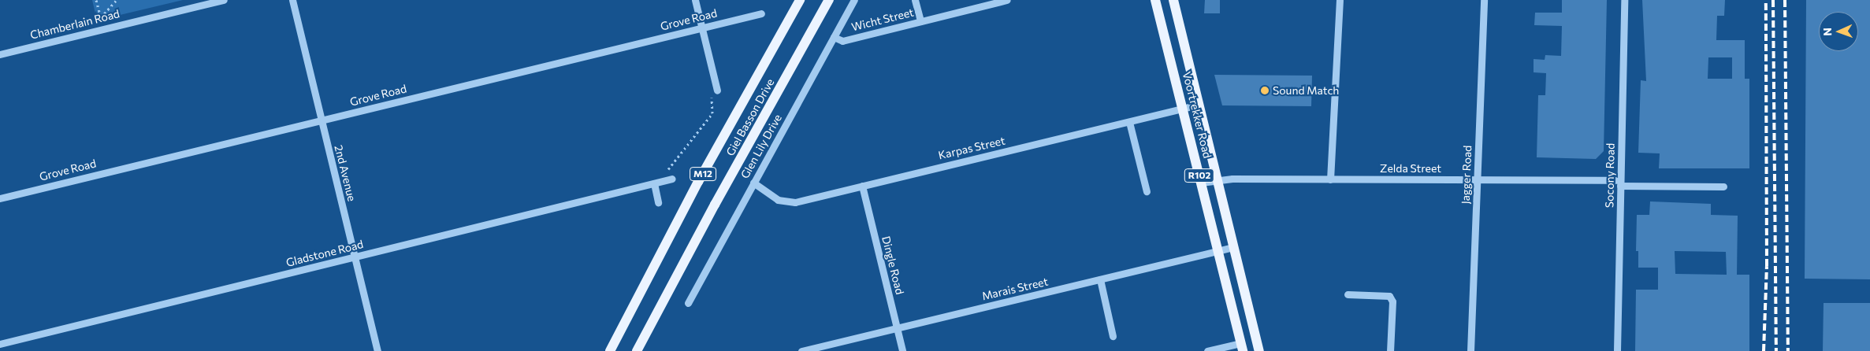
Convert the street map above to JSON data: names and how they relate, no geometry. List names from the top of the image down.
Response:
{
  "streets": {
    "main road": [
      "Voortrekker Road",
      "Giel Basson Drive",
      "M12",
      "R102"
    ],
    "street": [
      "Grove Road",
      "Wicht Street",
      "Chamberlain Road",
      "Glen Lily Drive",
      "Karpas Street",
      "Zelda Street",
      "2nd Avenue",
      "Jagger Road",
      "Socony Road",
      "Gladstone Road",
      "Dingle Road",
      "Marais Street"
    ]
  },
  "crossings": [
    ["Grove Road", "2nd Avenue"],
    ["Wicht Street", "Glen Lily Drive"],
    ["Voortrekker Road", "Karpas Street"],
    ["Voortrekker Road", "Zelda Street"],
    ["Voortrekker Road", "Marais Street"],
    ["Glen Lily Drive", "Karpas Street"],
    ["Karpas Street", "Dingle Road"],
    ["Zelda Street", "Jagger Road"],
    ["Zelda Street", "Socony Road"],
    ["2nd Avenue", "Gladstone Road"],
    ["Dingle Road", "Marais Street"]
  ],
  "places": ["Sound Match"],
  "north": "left"
}
